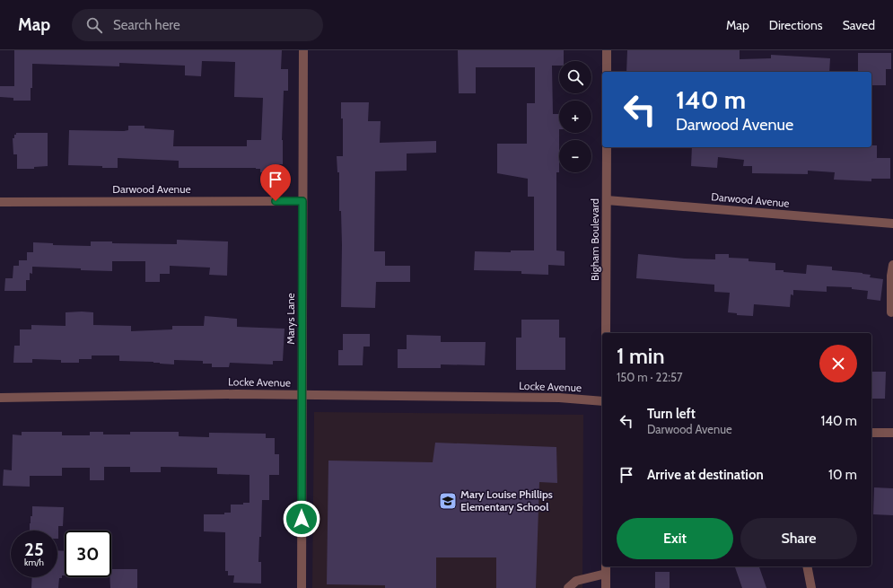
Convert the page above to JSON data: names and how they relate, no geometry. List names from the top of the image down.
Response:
{
  "streets": {
    "street": [
      "Darwood Avenue",
      "Bigham Boulevard",
      "Marys Lane",
      "Locke Avenue"
    ]
  },
  "crossings": [
    ["Darwood Avenue", "Bigham Boulevard"],
    ["Darwood Avenue", "Marys Lane"],
    ["Marys Lane", "Locke Avenue"]
  ],
  "places": {
    "school or university": ["Mary Louise Phillips Elementary School"]
  },
  "page": {
    "header": "Map",
    "search": "Search here",
    "nav": ["Map", "Directions", "Saved"],
    "map_buttons": ["+", "−"],
    "turn": ["140 m", "Darwood Avenue"],
    "heading": ["1 min", "150 m · 22:57"],
    "list": [
      {
        "name": "Turn left",
        "note": "Darwood Avenue",
        "value": "140 m"
      },
      {
        "name": "Arrive at destination",
        "value": "10 m"
      }
    ],
    "buttons": ["Exit", "Share"],
    "speed": "25 km/h",
    "limit": "30"
  }
}
